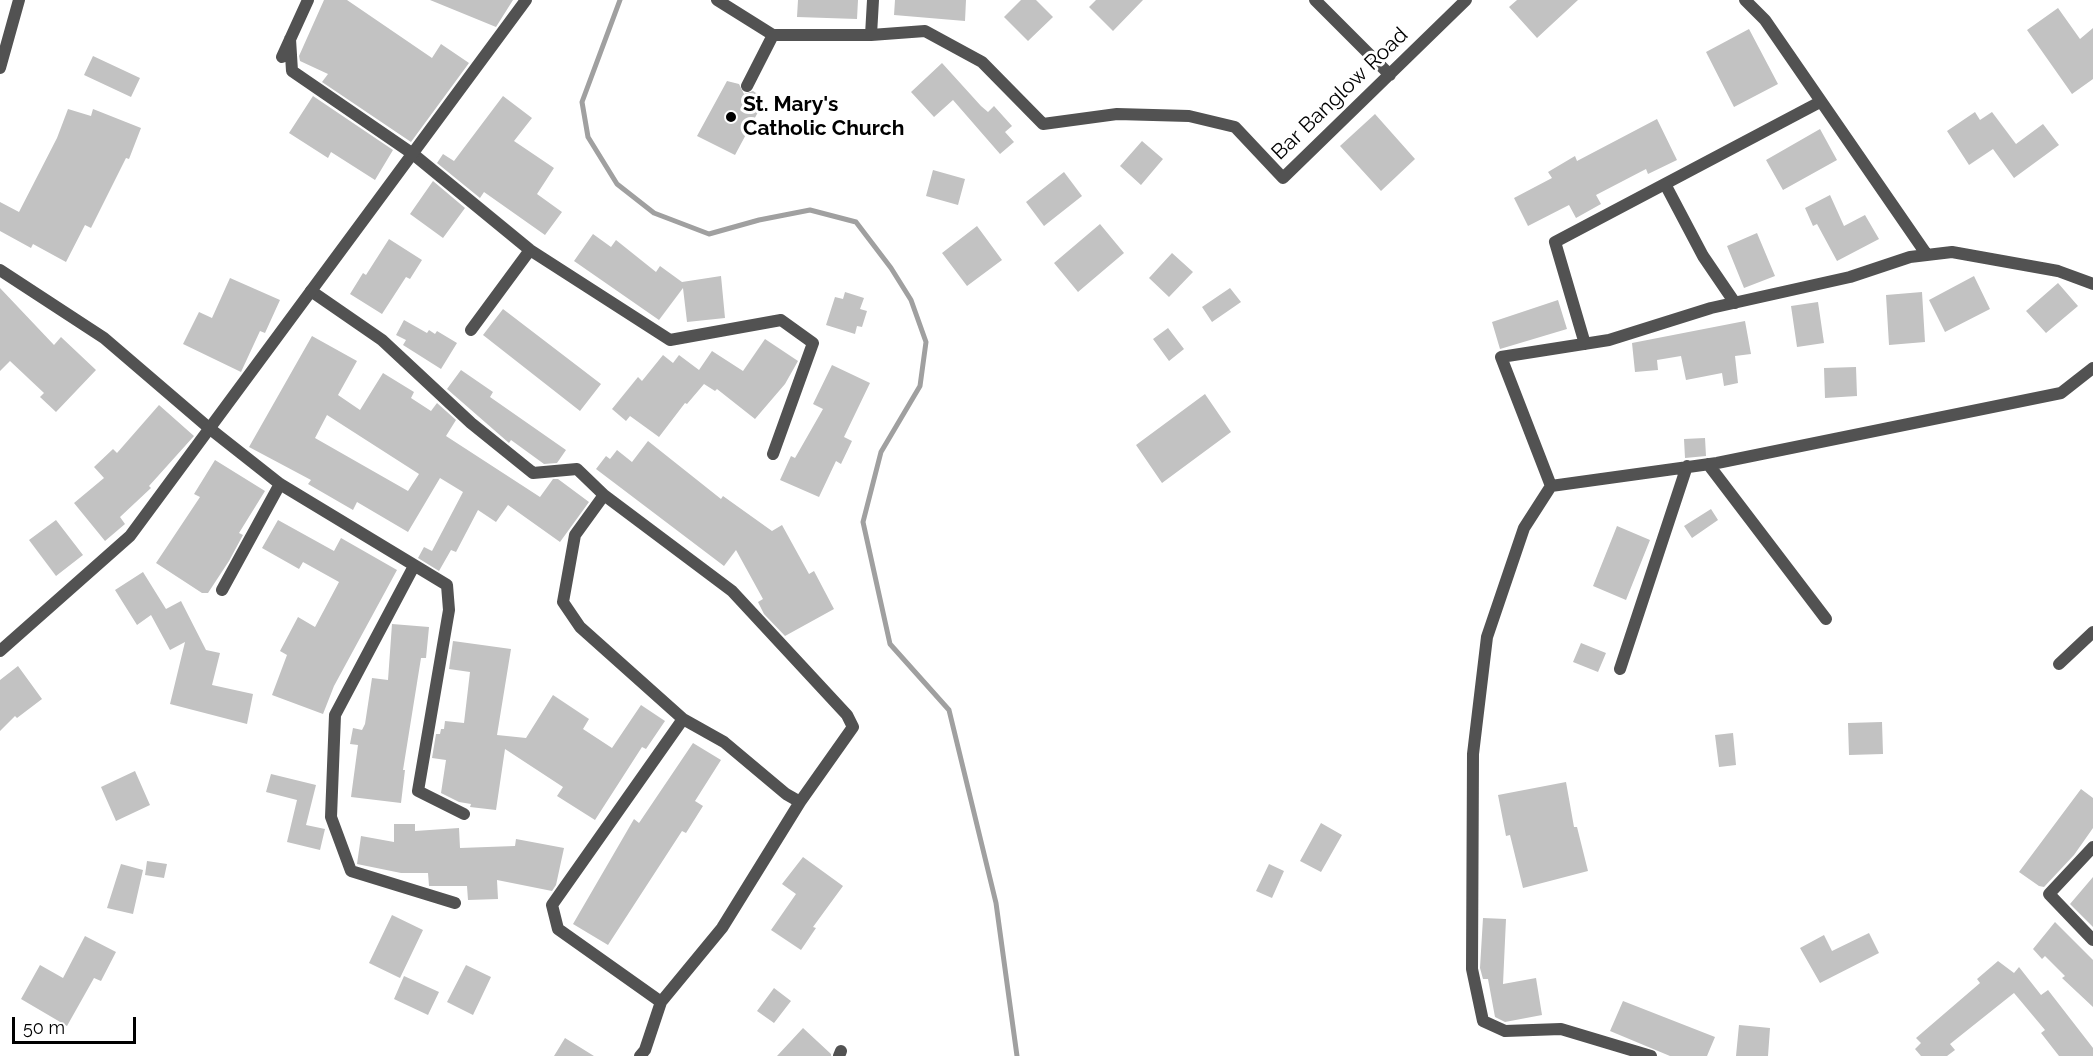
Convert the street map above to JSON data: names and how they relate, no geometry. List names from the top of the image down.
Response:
{
  "streets": {
    "street": ["Bar Banglow Road"]
  },
  "places": ["St. Mary's Catholic Church"],
  "scale_bar": "50 m"
}
